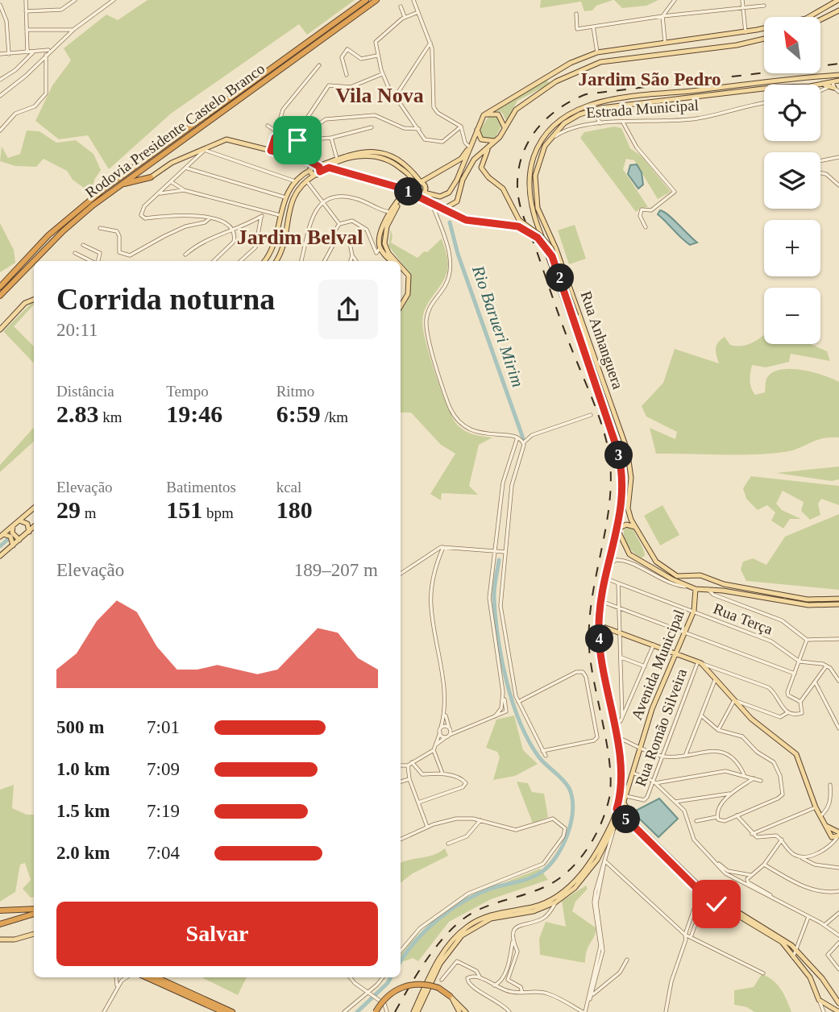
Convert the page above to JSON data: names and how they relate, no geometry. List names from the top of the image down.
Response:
{
  "streets": {
    "highway": ["Rodovia Presidente Castelo Branco"],
    "main road": ["Estrada Municipal", "Rua Anhanguera", "Avenida Municipal"],
    "street": ["Rua Terça", "Rua Romão Silveira"]
  },
  "crossings": [
    ["Estrada Municipal", "Rua Anhanguera"],
    ["Estrada Municipal", "Rua Terça"],
    ["Rua Anhanguera", "Avenida Municipal"],
    ["Rua Terça", "Avenida Municipal"],
    ["Avenida Municipal", "Rua Romão Silveira"]
  ],
  "districts": ["Jardim São Pedro", "Vila Nova", "Jardim Belval"],
  "water": ["Rio Barueri Mirim"],
  "north": "top left",
  "page": {
    "map_buttons": ["+", "−"],
    "pins": [
      "1",
      "2",
      "3",
      "4",
      "5"
    ],
    "heading": ["Corrida noturna", "20:11"],
    "stats": [
      ["Distância", "2.83 km"],
      ["Tempo", "19:46"],
      ["Ritmo", "6:59 /km"],
      ["Elevação", "29 m"],
      ["Batimentos", "151 bpm"],
      ["kcal", "180"]
    ],
    "chart": ["Elevação", "189–207 m"],
    "list": [
      {
        "name": "500 m",
        "note": "7:01"
      },
      {
        "name": "1.0 km",
        "note": "7:09"
      },
      {
        "name": "1.5 km",
        "note": "7:19"
      },
      {
        "name": "2.0 km",
        "note": "7:04"
      }
    ],
    "buttons": "Salvar"
  }
}
